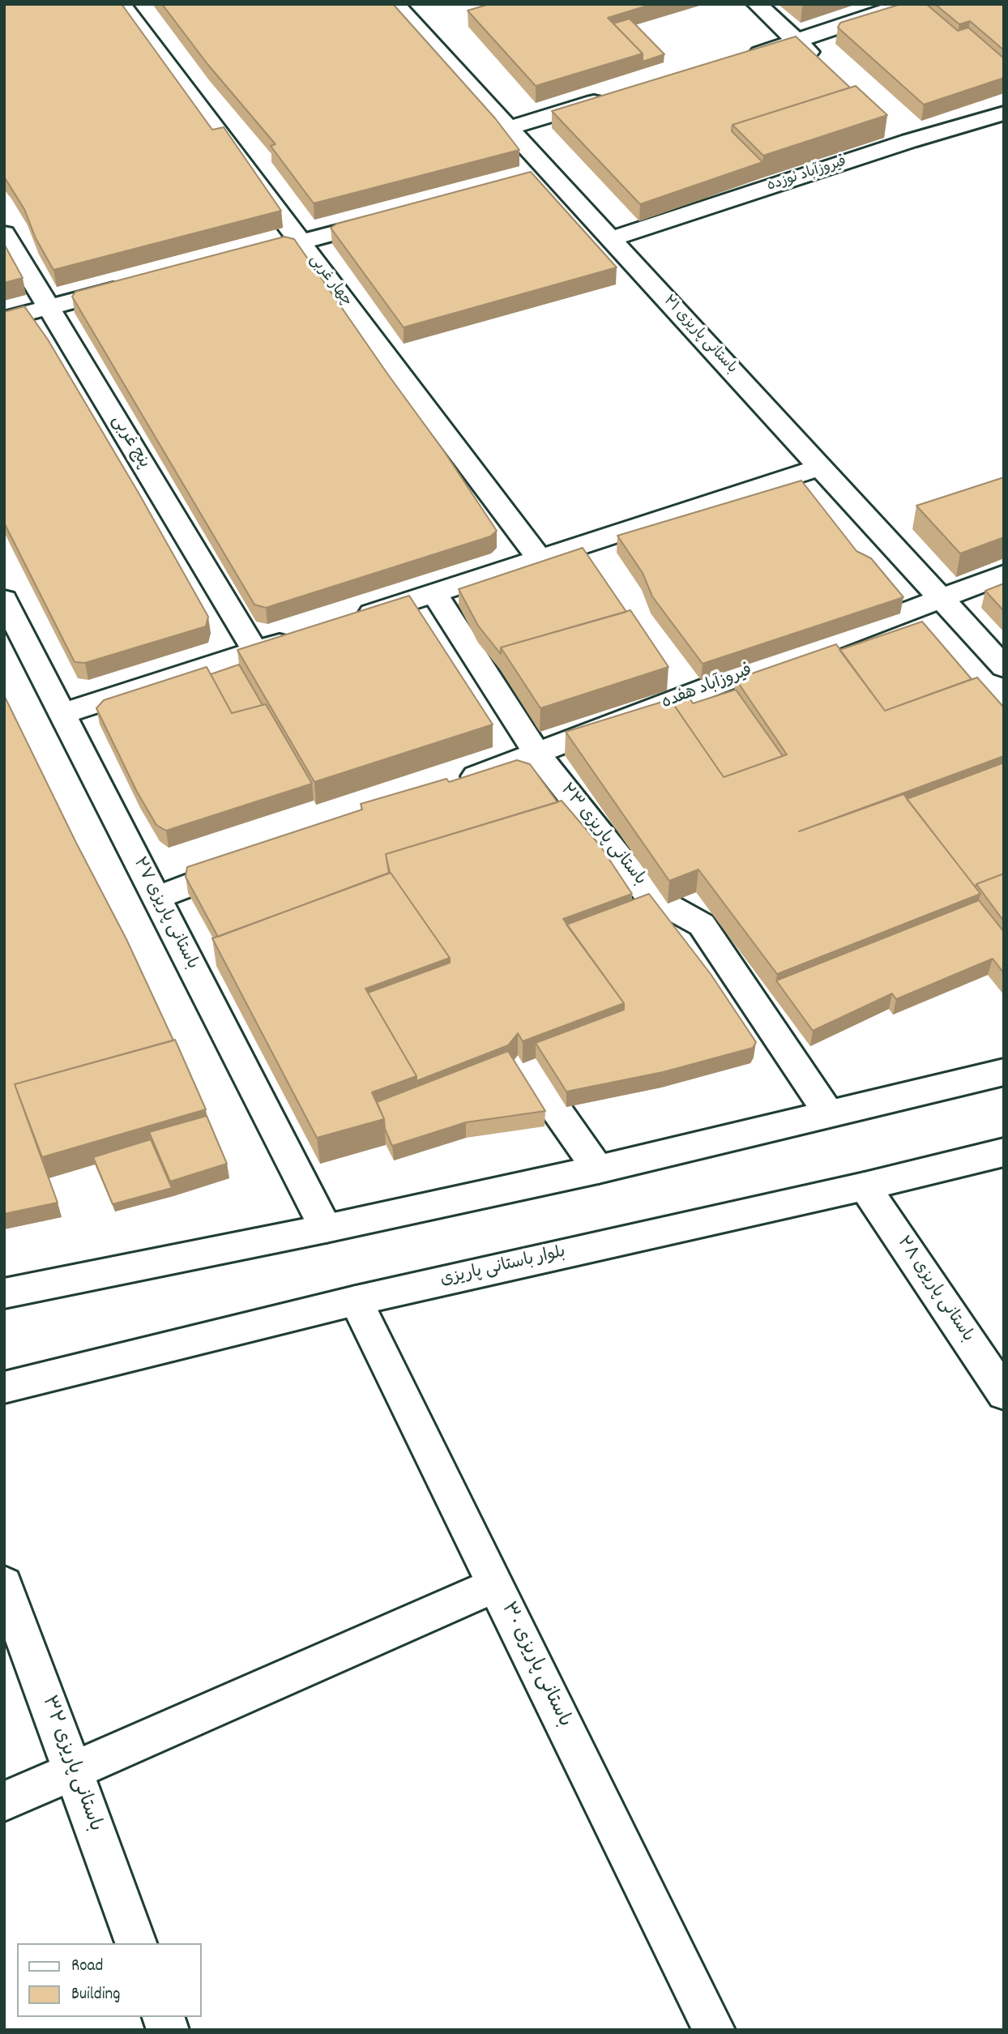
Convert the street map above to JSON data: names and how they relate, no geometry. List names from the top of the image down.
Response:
{
  "streets": {
    "street": [
      "فیروزآباد نوزده",
      "چهار غربی",
      "باستانی پاریزی ۲۱",
      "پنج غربی",
      "فیروزآباد هفده",
      "باستانی پاریزی ۲۳",
      "باستانی پاریزی ۲۷",
      "بلوار باستانی پاریزی",
      "باستانی پاریزی ۲۸",
      "باستانی پاریزی ۳۰",
      "باستانی پاریزی ۳۲"
    ]
  },
  "crossings": [
    ["فیروزآباد نوزده", "باستانی پاریزی ۲۱"],
    ["باستانی پاریزی ۲۱", "فیروزآباد هفده"],
    ["فیروزآباد هفده", "باستانی پاریزی ۲۳"],
    ["بلوار باستانی پاریزی", "باستانی پاریزی ۲۸"],
    ["بلوار باستانی پاریزی", "باستانی پاریزی ۳۰"]
  ],
  "legend": ["Road", "Building"]
}
